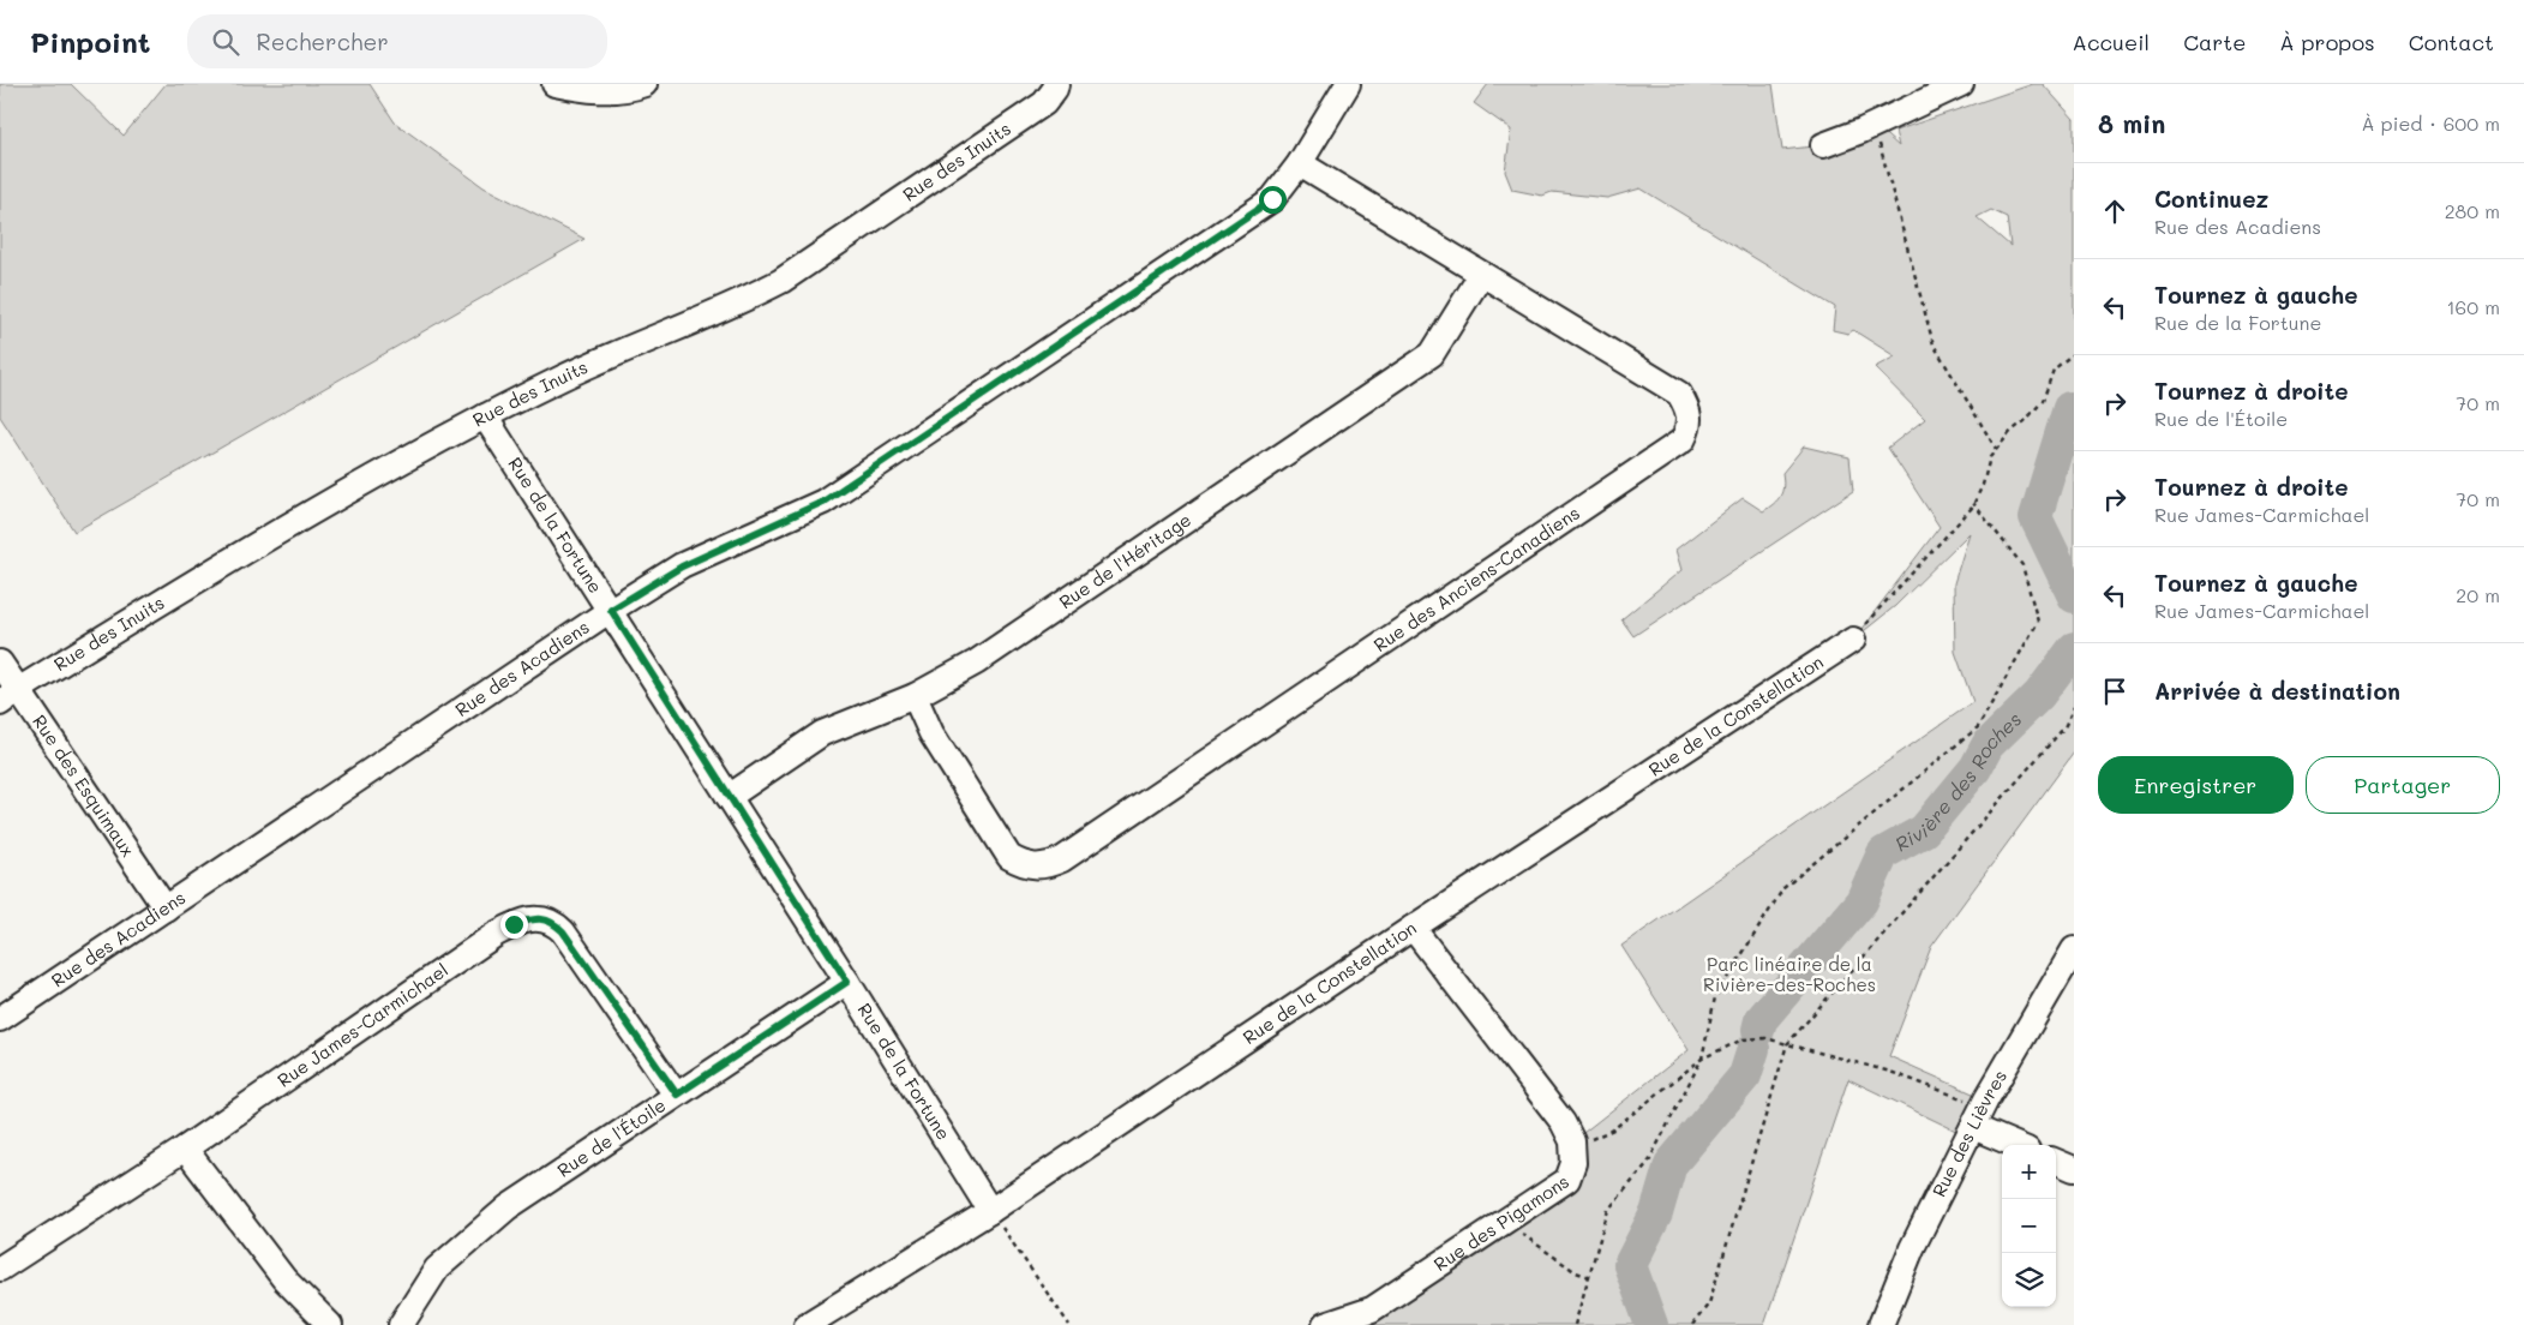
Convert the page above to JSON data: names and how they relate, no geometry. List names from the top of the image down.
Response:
{
  "streets": {
    "street": [
      "Rue des Inuits",
      "Rue de la Fortune",
      "Rue de l'Héritage",
      "Rue des Anciens-Canadiens",
      "Rue des Acadiens",
      "Rue de la Constellation",
      "Rue des Esquimaux",
      "Rue James-Carmichael",
      "Rue des Lièvres",
      "Rue de l'Étoile",
      "Rue des Pigamons"
    ]
  },
  "crossings": [
    ["Rue des Inuits", "Rue de la Fortune"],
    ["Rue des Inuits", "Rue des Esquimaux"],
    ["Rue de la Fortune", "Rue de l'Héritage"],
    ["Rue de la Fortune", "Rue des Acadiens"],
    ["Rue de la Fortune", "Rue de la Constellation"],
    ["Rue de la Fortune", "Rue de l'Étoile"],
    ["Rue de l'Héritage", "Rue des Anciens-Canadiens"],
    ["Rue des Anciens-Canadiens", "Rue des Acadiens"],
    ["Rue des Acadiens", "Rue des Esquimaux"],
    ["Rue de la Constellation", "Rue des Pigamons"],
    ["Rue James-Carmichael", "Rue de l'Étoile"]
  ],
  "water": ["Rivière des Roches"],
  "parks": ["Parc linéaire de la Rivière-des-Roches"],
  "page": {
    "header": "Pinpoint",
    "search": "Rechercher",
    "nav": [
      "Accueil",
      "Carte",
      "À propos",
      "Contact"
    ],
    "heading": ["8 min", "À pied · 600 m"],
    "list": [
      ["Continuez", "Rue des Acadiens", "280 m"],
      ["Tournez à gauche", "Rue de la Fortune", "160 m"],
      ["Tournez à droite", "Rue de l'Étoile", "70 m"],
      ["Tournez à droite", "Rue James-Carmichael", "70 m"],
      ["Tournez à gauche", "Rue James-Carmichael", "20 m"],
      "Arrivée à destination"
    ],
    "buttons": ["Enregistrer", "Partager"],
    "map_buttons": ["+", "−"]
  }
}
